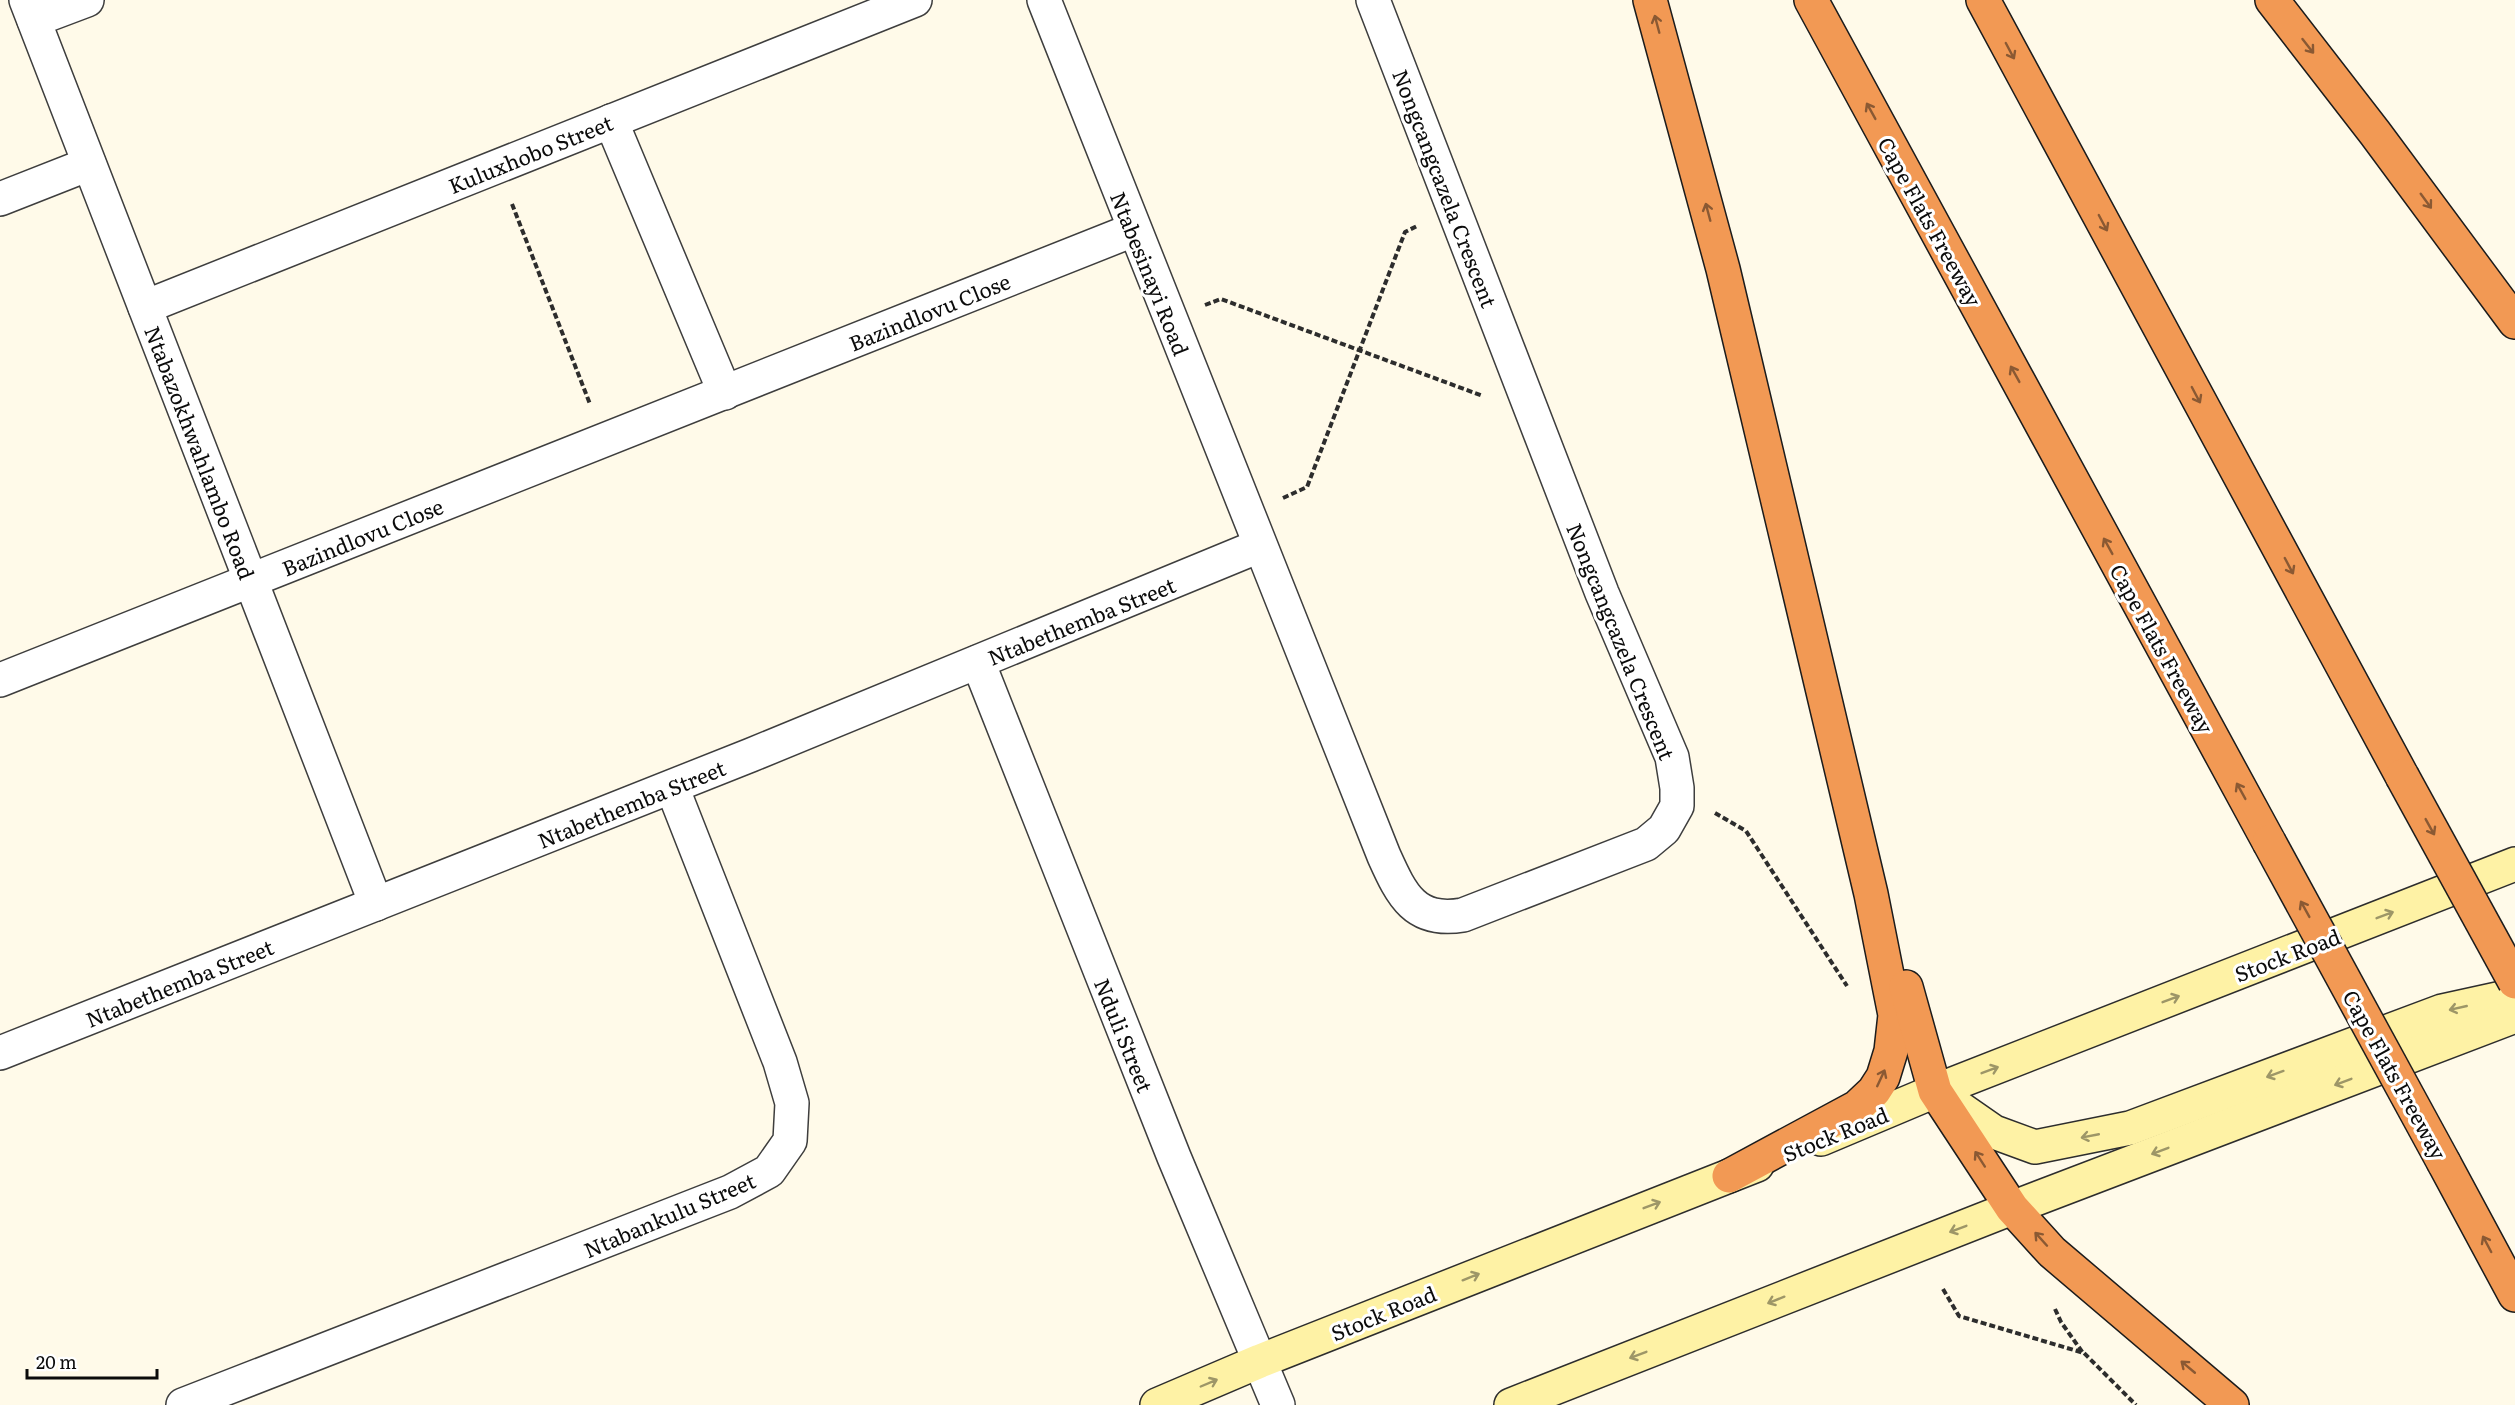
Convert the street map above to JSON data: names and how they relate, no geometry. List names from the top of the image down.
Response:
{
  "streets": {
    "highway": ["Cape Flats Freeway"],
    "main road": ["Stock Road"],
    "street": [
      "Kuluxhobo Street",
      "Nongcangcazela Crescent",
      "Ntabesinayi Road",
      "Bazindlovu Close",
      "Ntabazokhwahlambo Road",
      "Ntabethemba Street",
      "Nduli Street",
      "Ntabankulu Street"
    ]
  },
  "crossings": [
    ["Kuluxhobo Street", "Ntabazokhwahlambo Road"],
    ["Ntabesinayi Road", "Bazindlovu Close"],
    ["Ntabesinayi Road", "Ntabethemba Street"],
    ["Bazindlovu Close", "Ntabazokhwahlambo Road"],
    ["Ntabazokhwahlambo Road", "Ntabethemba Street"],
    ["Ntabethemba Street", "Nduli Street"],
    ["Ntabethemba Street", "Ntabankulu Street"],
    ["Stock Road", "Nduli Street"]
  ],
  "scale_bar": "20 m"
}
